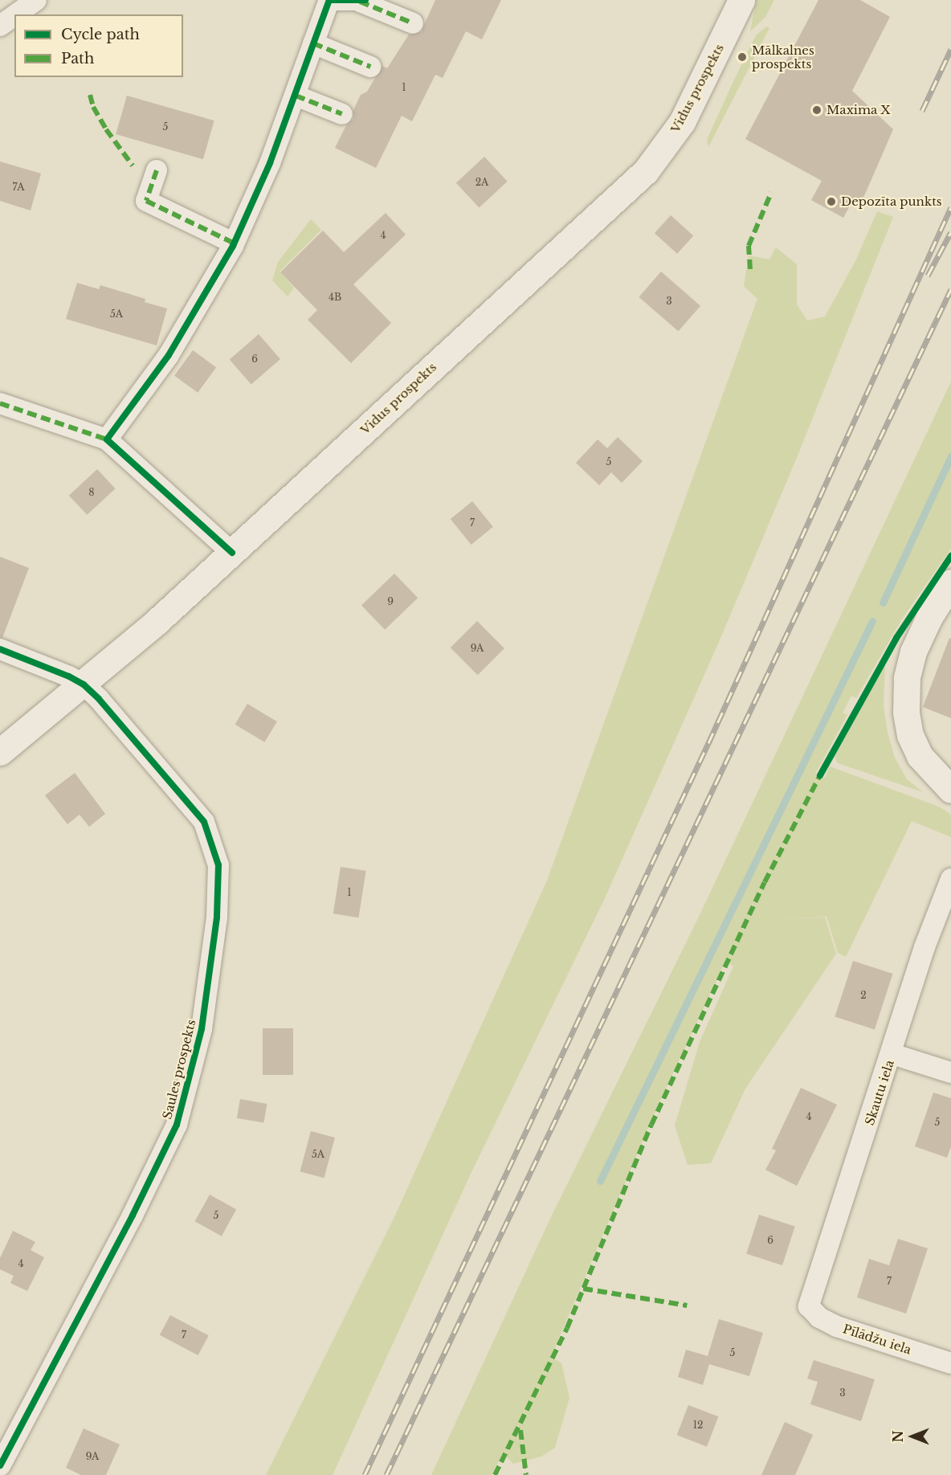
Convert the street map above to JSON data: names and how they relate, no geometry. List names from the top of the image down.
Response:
{
  "streets": {
    "main road": ["Vidus prospekts"],
    "street": ["Saules prospekts", "Skautu iela", "Pīlādžu iela"]
  },
  "crossings": [
    ["Vidus prospekts", "Saules prospekts"],
    ["Skautu iela", "Pīlādžu iela"]
  ],
  "places": ["Mālkalnes prospekts", "Maxima X", "Depozīta punkts"],
  "house_numbers": [
    "1",
    "5",
    "2A",
    "7A",
    "4",
    "4B",
    "3",
    "5A",
    "6",
    "5",
    "8",
    "7",
    "9",
    "9A",
    "1",
    "2",
    "4",
    "5",
    "5A",
    "5",
    "6",
    "4",
    "7",
    "7",
    "5",
    "3",
    "12",
    "9A"
  ],
  "legend": ["Cycle path", "Path"],
  "north": "left"
}
